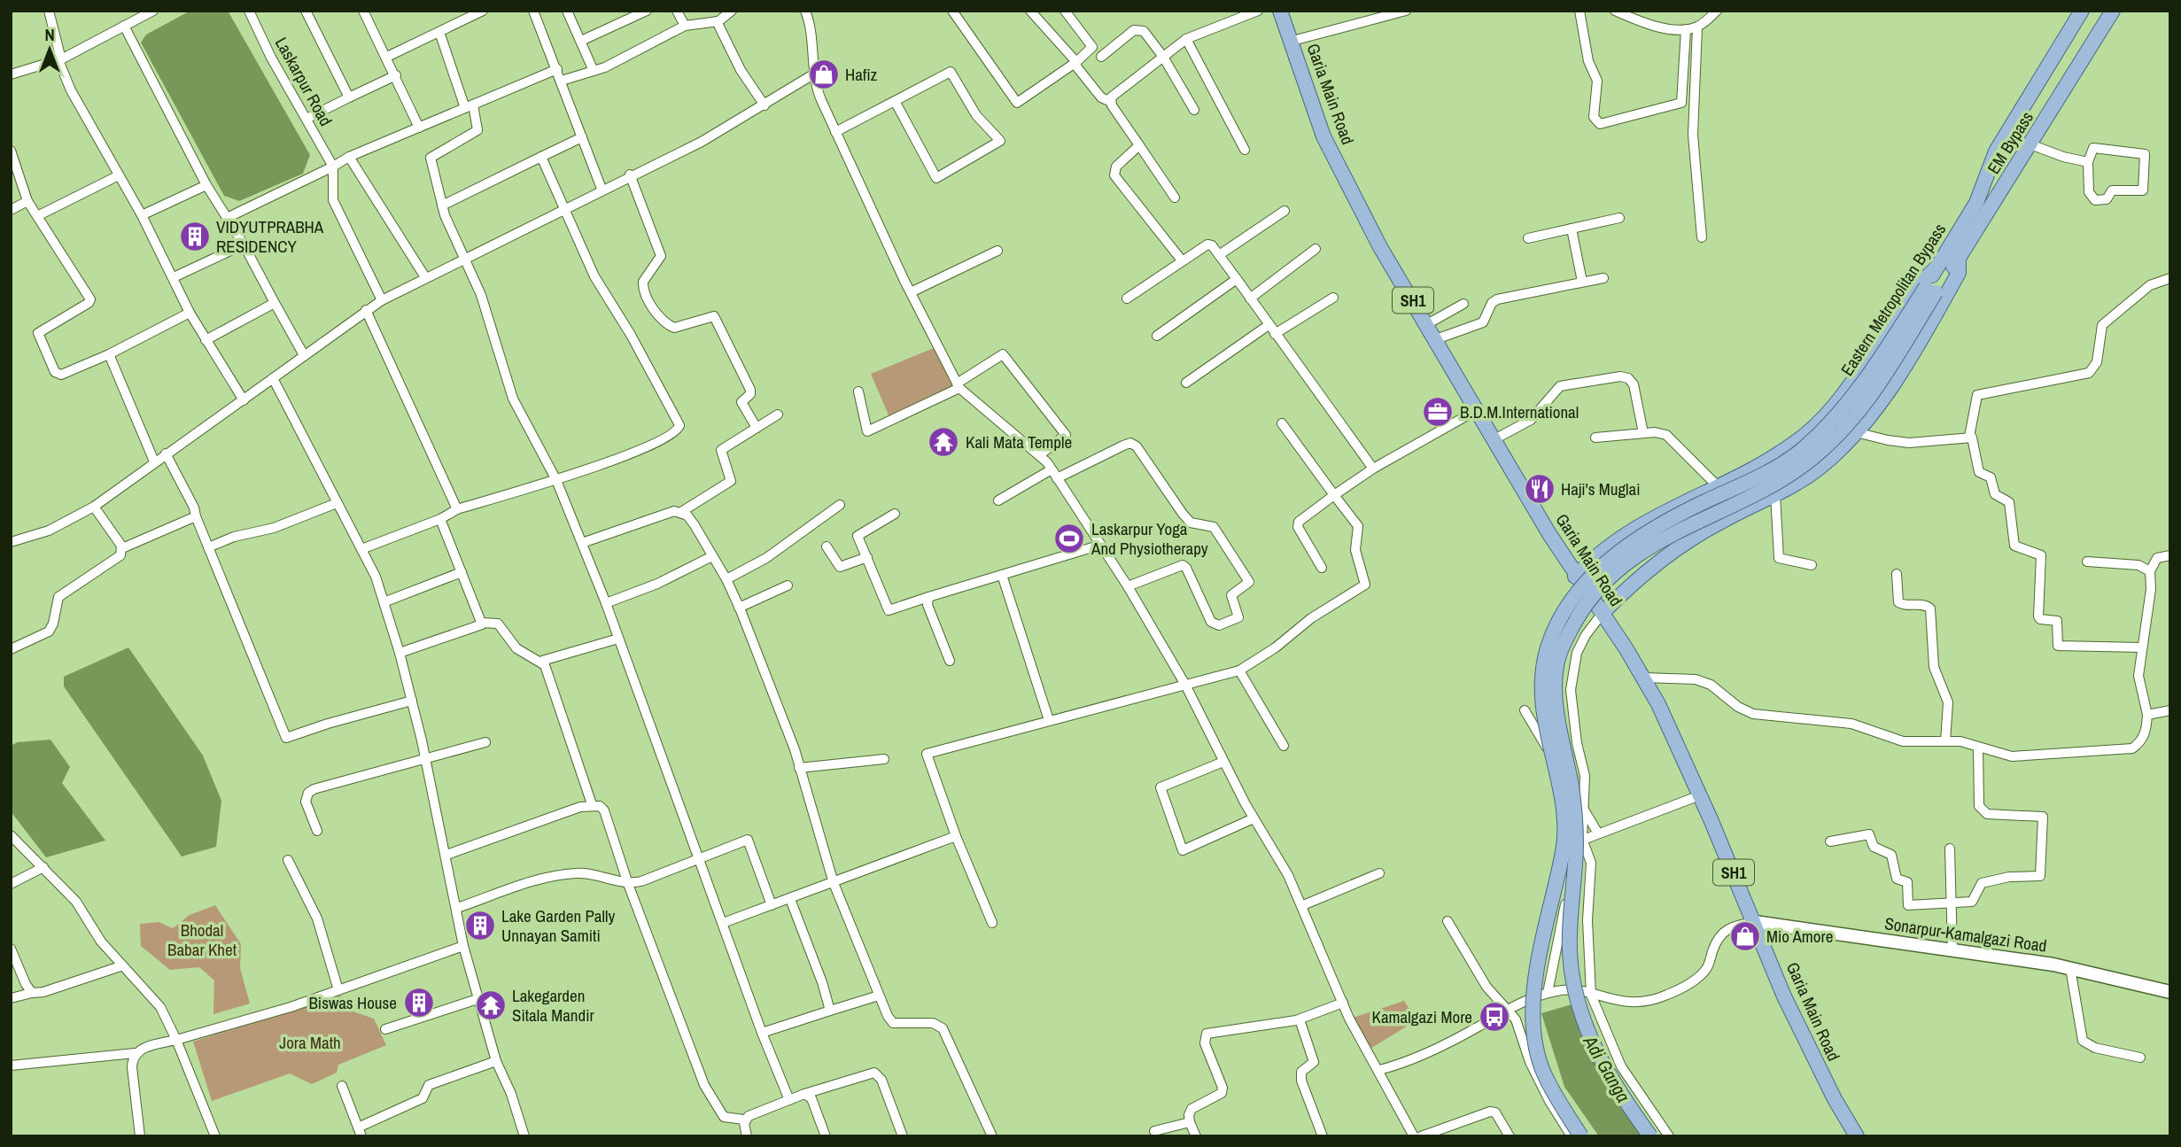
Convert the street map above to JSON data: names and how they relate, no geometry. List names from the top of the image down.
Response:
{
  "streets": {
    "main road": [
      "Garia Main Road",
      "EM Bypass",
      "Eastern Metropolitan Bypass",
      "SH1",
      "Sonarpur-Kamalgazi Road"
    ],
    "street": ["Laskarpur Road"]
  },
  "crossings": [
    ["Garia Main Road", "Sonarpur-Kamalgazi Road"],
    ["EM Bypass", "Eastern Metropolitan Bypass"]
  ],
  "water": ["Adi Ganga"],
  "parks": ["Bhodal Babar Khet", "Jora Math"],
  "places": {
    "shop": ["Hafiz", "Mio Amore"],
    "building": ["VIDYUTPRABHA RESIDENCY", "Lake Garden Pally Unnayan Samiti", "Biswas House"],
    "office": ["B.D.M.International"],
    "temple": ["Kali Mata Temple", "Lakegarden Sitala Mandir"],
    "restaurant": ["Haji's Muglai"],
    "sports": ["Laskarpur Yoga And Physiotherapy"],
    "bus stop": ["Kamalgazi More"]
  },
  "north": "top"
}
